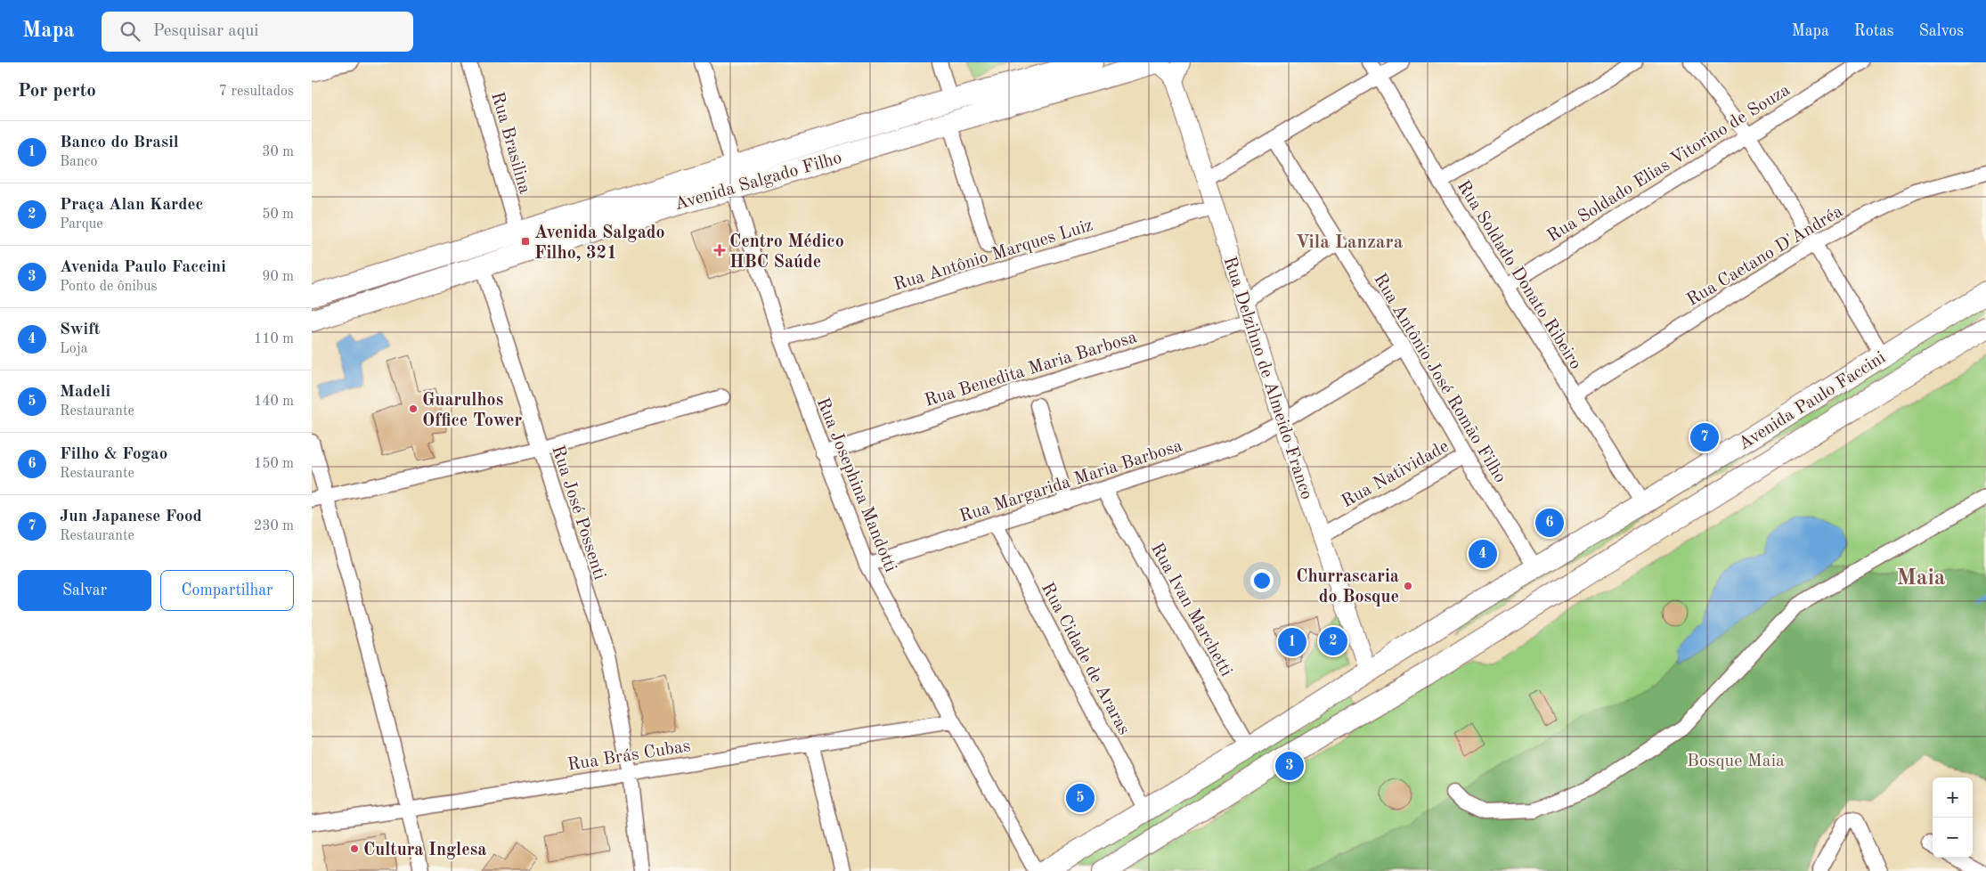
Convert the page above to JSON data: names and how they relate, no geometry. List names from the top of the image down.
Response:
{
  "streets": {
    "main road": ["Avenida Salgado Filho", "Avenida Paulo Faccini"],
    "street": [
      "Rua Brasilina",
      "Rua Soldado Elias Vitorino de Souza",
      "Rua Antônio Marques Luiz",
      "Rua Caetano D'Andréa",
      "Rua Soldado Donato Ribeiro",
      "Rua Benedita Maria Barbosa",
      "Rua Delzihno de Almeido Franco",
      "Rua Antônio José Romão Filho",
      "Rua Natividade",
      "Rua Margarida Maria Barbosa",
      "Rua Josephina Mandotti",
      "Rua José Possenti",
      "Rua Ivan Marchetti",
      "Rua Cidade de Araras",
      "Rua Brás Cubas"
    ]
  },
  "crossings": [
    ["Rua Brasilina", "Avenida Salgado Filho"],
    ["Rua Soldado Elias Vitorino de Souza", "Rua Soldado Donato Ribeiro"],
    ["Avenida Salgado Filho", "Rua Delzihno de Almeido Franco"],
    ["Avenida Salgado Filho", "Rua Josephina Mandotti"],
    ["Avenida Salgado Filho", "Rua José Possenti"],
    ["Rua Antônio Marques Luiz", "Rua Delzihno de Almeido Franco"],
    ["Rua Antônio Marques Luiz", "Rua Josephina Mandotti"],
    ["Rua Caetano D'Andréa", "Rua Soldado Donato Ribeiro"],
    ["Rua Soldado Donato Ribeiro", "Avenida Paulo Faccini"],
    ["Rua Benedita Maria Barbosa", "Rua Delzihno de Almeido Franco"],
    ["Rua Benedita Maria Barbosa", "Rua Josephina Mandotti"],
    ["Rua Delzihno de Almeido Franco", "Avenida Paulo Faccini"],
    ["Rua Delzihno de Almeido Franco", "Rua Natividade"],
    ["Rua Delzihno de Almeido Franco", "Rua Margarida Maria Barbosa"],
    ["Rua Antônio José Romão Filho", "Avenida Paulo Faccini"],
    ["Rua Antônio José Romão Filho", "Rua Natividade"],
    ["Rua Antônio José Romão Filho", "Rua Margarida Maria Barbosa"],
    ["Avenida Paulo Faccini", "Rua Ivan Marchetti"],
    ["Avenida Paulo Faccini", "Rua Cidade de Araras"],
    ["Rua Margarida Maria Barbosa", "Rua Josephina Mandotti"],
    ["Rua Margarida Maria Barbosa", "Rua Ivan Marchetti"],
    ["Rua Margarida Maria Barbosa", "Rua Cidade de Araras"],
    ["Rua Josephina Mandotti", "Rua Brás Cubas"],
    ["Rua José Possenti", "Rua Brás Cubas"]
  ],
  "districts": ["Vila Lanzara", "Maia"],
  "parks": ["Bosque Maia"],
  "places": {
    "transit": ["Avenida Salgado Filho, 321"],
    "health": ["Centro Médico HBC Saúde"],
    "other": ["Guarulhos Office Tower", "Churrascaria do Bosque", "Cultura Inglesa"]
  },
  "page": {
    "header": "Mapa",
    "search": "Pesquisar aqui",
    "nav": ["Mapa", "Rotas", "Salvos"],
    "heading": ["Por perto", "7 resultados"],
    "list": [
      {
        "mark": "1",
        "name": "Banco do Brasil",
        "note": "Banco",
        "value": "30 m"
      },
      {
        "mark": "2",
        "name": "Praça Alan Kardec",
        "note": "Parque",
        "value": "50 m"
      },
      {
        "mark": "3",
        "name": "Avenida Paulo Faccini",
        "note": "Ponto de ônibus",
        "value": "90 m"
      },
      {
        "mark": "4",
        "name": "Swift",
        "note": "Loja",
        "value": "110 m"
      },
      {
        "mark": "5",
        "name": "Madeli",
        "note": "Restaurante",
        "value": "140 m"
      },
      {
        "mark": "6",
        "name": "Filho & Fogao",
        "note": "Restaurante",
        "value": "150 m"
      },
      {
        "mark": "7",
        "name": "Jun Japanese Food",
        "note": "Restaurante",
        "value": "230 m"
      }
    ],
    "pins": [
      "7",
      "6",
      "4",
      "2",
      "1",
      "3",
      "5"
    ],
    "buttons": ["Salvar", "Compartilhar"],
    "map_buttons": ["+", "−"]
  }
}
